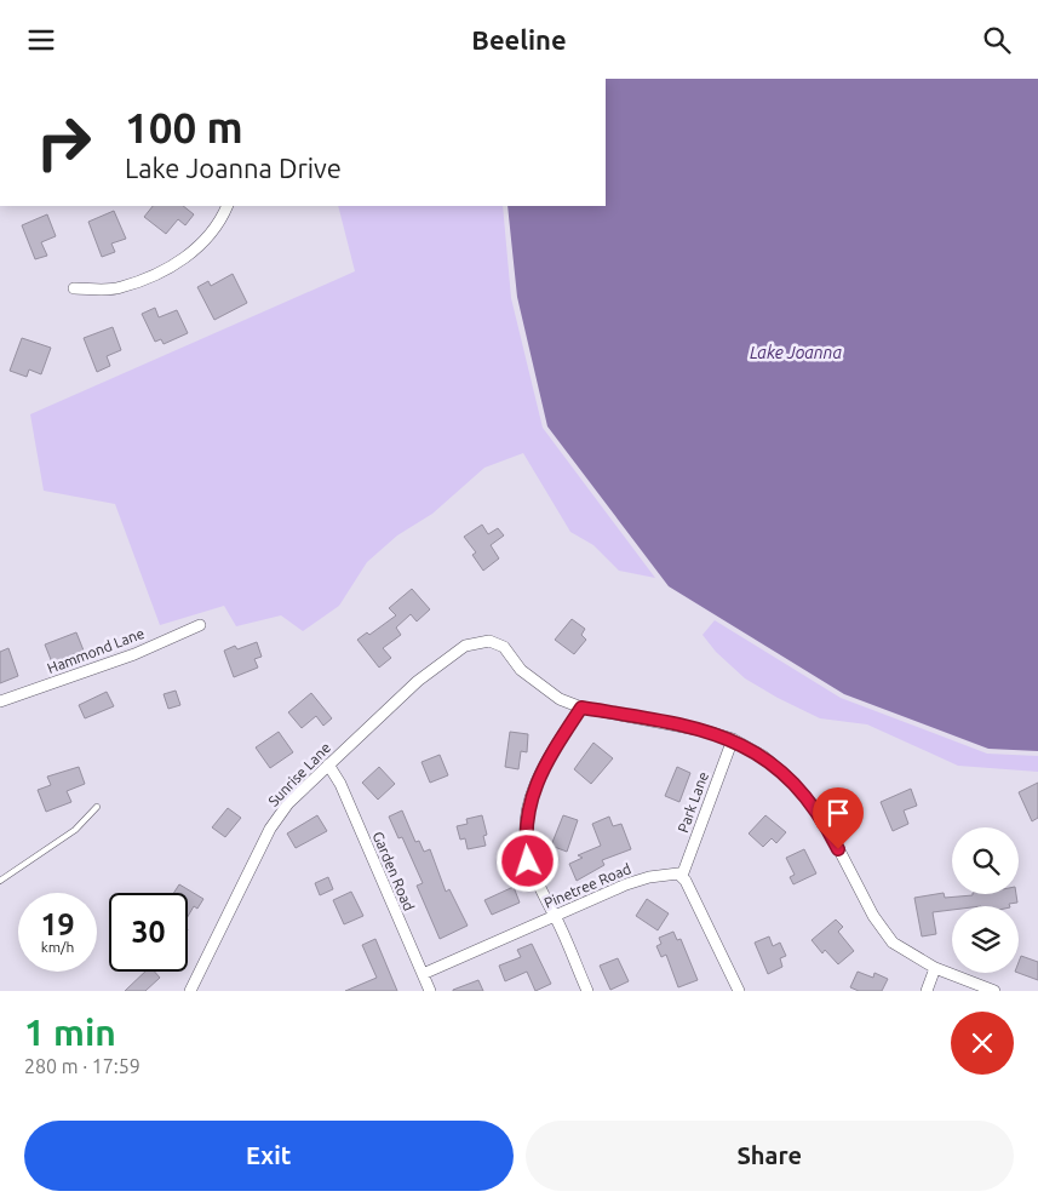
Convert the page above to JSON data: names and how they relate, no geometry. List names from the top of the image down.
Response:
{
  "streets": {
    "street": [
      "Hammond Lane",
      "Sunrise Lane",
      "Park Lane",
      "Garden Road",
      "Pinetree Road"
    ]
  },
  "crossings": [
    ["Sunrise Lane", "Garden Road"],
    ["Park Lane", "Pinetree Road"],
    ["Garden Road", "Pinetree Road"]
  ],
  "water": ["Lake Joanna"],
  "page": {
    "header": "Beeline",
    "turn": ["100 m", "Lake Joanna Drive"],
    "speed": "19 km/h",
    "limit": "30",
    "heading": ["1 min", "280 m · 17:59"],
    "buttons": ["Exit", "Share"]
  }
}
